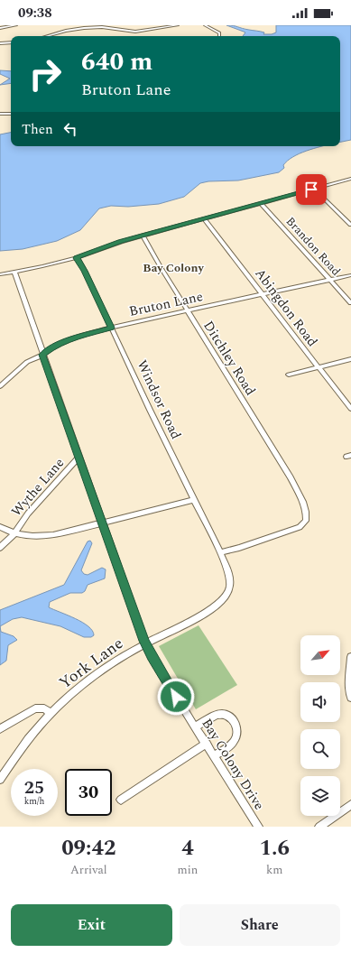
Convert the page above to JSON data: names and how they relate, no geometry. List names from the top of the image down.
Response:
{
  "streets": {
    "street": [
      "Brandon Road",
      "Bruton Lane",
      "Abingdon Road",
      "Ditchley Road",
      "Windsor Road",
      "Wythe Lane",
      "York Lane",
      "Bay Colony Drive"
    ]
  },
  "crossings": [
    ["Brandon Road", "Bruton Lane"],
    ["Bruton Lane", "Abingdon Road"],
    ["Bruton Lane", "Ditchley Road"],
    ["Bruton Lane", "Windsor Road"],
    ["Bruton Lane", "Bay Colony Drive"],
    ["Ditchley Road", "Windsor Road"],
    ["Ditchley Road", "York Lane"],
    ["Windsor Road", "York Lane"],
    ["Wythe Lane", "Bay Colony Drive"],
    ["York Lane", "Bay Colony Drive"]
  ],
  "districts": ["Bay Colony"],
  "north": "top right",
  "page": {
    "status": "09:38",
    "turn": ["640 m", "Bruton Lane"],
    "then": "Then",
    "speed": "25 km/h",
    "limit": "30",
    "eta": [
      "09:42",
      "Arrival",
      "4",
      "min",
      "1.6",
      "km"
    ],
    "buttons": ["Exit", "Share"]
  }
}
